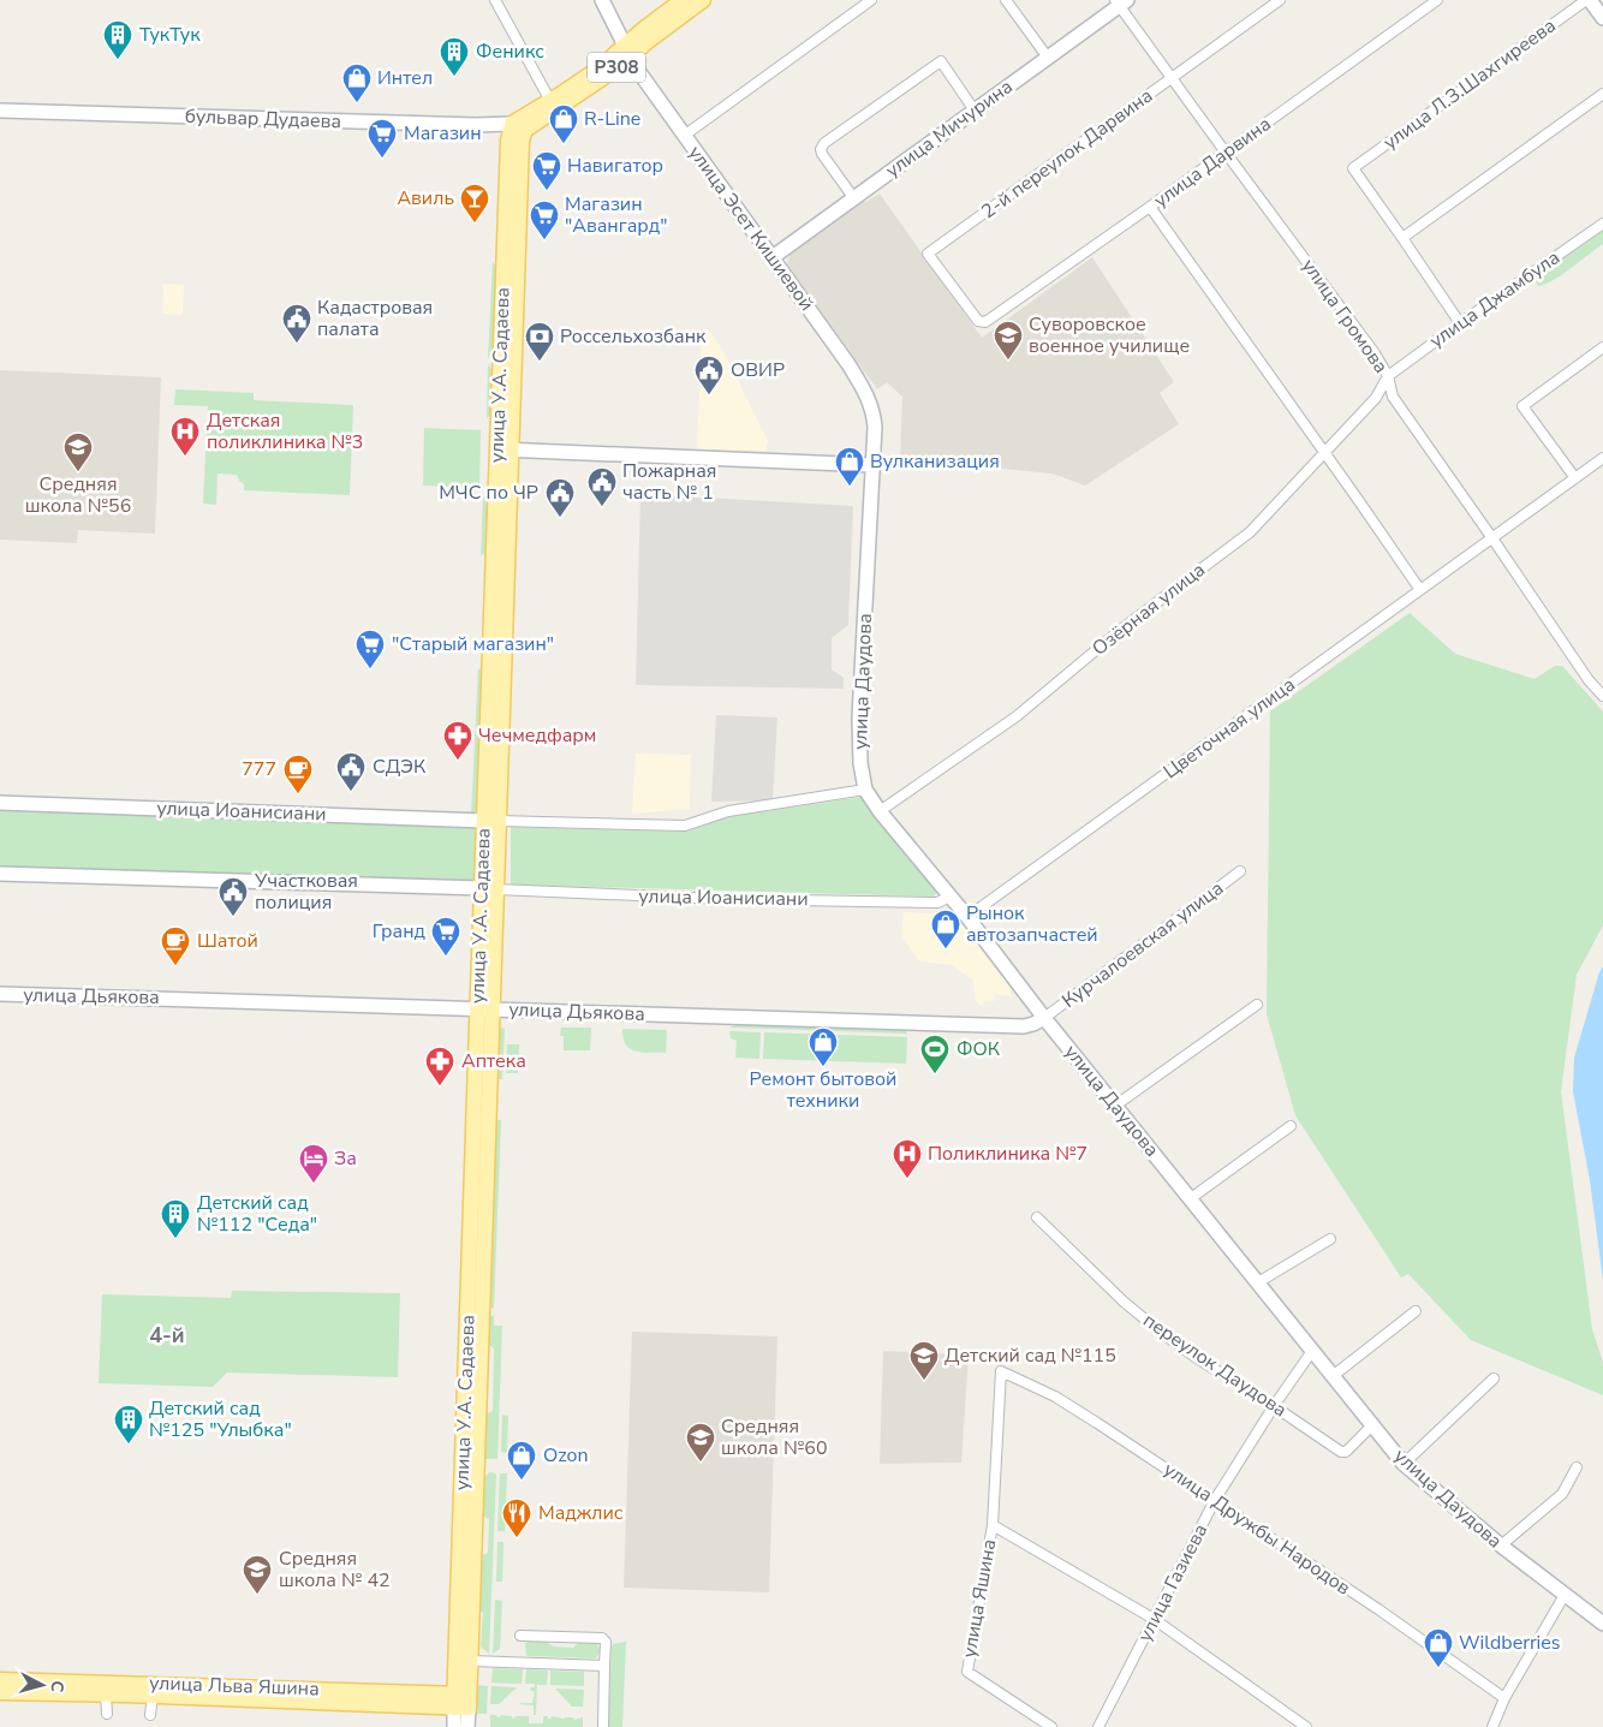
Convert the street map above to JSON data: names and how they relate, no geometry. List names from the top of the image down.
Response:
{
  "streets": {
    "main road": ["P308", "улица У.А. Садаева", "улица Льва Яшина"],
    "street": [
      "улица Л.З.Шахгиреева",
      "бульвар Дудаева",
      "улица Мичурина",
      "2-й переулок Дарвина",
      "улица Дарвина",
      "улица Эсет Кишиевой",
      "улица Джамбула",
      "улица Громова",
      "Озёрная улица",
      "улица Даудова",
      "Цветочная улица",
      "улица Иоанисиани",
      "Курчалоевская улица",
      "улица Дьякова",
      "переулок Даудова",
      "улица Дружбы Народов",
      "улица Газиева",
      "улица Яшина"
    ]
  },
  "crossings": [
    ["P308", "бульвар Дудаева"],
    ["P308", "улица Эсет Кишиевой"],
    ["P308", "улица У.А. Садаева"],
    ["бульвар Дудаева", "улица У.А. Садаева"],
    ["улица Мичурина", "улица Эсет Кишиевой"],
    ["улица Мичурина", "улица Громова"],
    ["2-й переулок Дарвина", "улица Дарвина"],
    ["2-й переулок Дарвина", "улица Громова"],
    ["улица Дарвина", "улица Громова"],
    ["улица Эсет Кишиевой", "улица Даудова"],
    ["улица Джамбула", "улица Громова"],
    ["улица Джамбула", "Озёрная улица"],
    ["улица Громова", "Озёрная улица"],
    ["улица Громова", "Цветочная улица"],
    ["улица У.А. Садаева", "улица Иоанисиани"],
    ["улица У.А. Садаева", "улица Дьякова"],
    ["улица У.А. Садаева", "улица Льва Яшина"],
    ["Озёрная улица", "улица Даудова"],
    ["улица Даудова", "Цветочная улица"],
    ["улица Даудова", "улица Иоанисиани"],
    ["улица Даудова", "Курчалоевская улица"],
    ["улица Даудова", "улица Дьякова"],
    ["улица Даудова", "переулок Даудова"],
    ["улица Даудова", "улица Газиева"],
    ["Курчалоевская улица", "улица Дьякова"],
    ["переулок Даудова", "улица Газиева"],
    ["улица Дружбы Народов", "улица Газиева"],
    ["улица Дружбы Народов", "улица Яшина"]
  ],
  "districts": ["4-й"],
  "places": {
    "building": [
      "ТукТук",
      "Феникс",
      "Детский сад №112 \"Седа\"",
      "Детский сад №125 \"Улыбка\""
    ],
    "shop": [
      "Интел",
      "R-Line",
      "Вулканизация",
      "Рынок автозапчастей",
      "Ремонт бытовой техники",
      "Ozon",
      "Wildberries"
    ],
    "supermarket": [
      "Магазин",
      "Навигатор",
      "Магазин \"Авангард\"",
      "\"Старый магазин\"",
      "Гранд"
    ],
    "bar": ["Авиль"],
    "public building": [
      "Кадастровая палата",
      "ОВИР",
      "Пожарная часть № 1",
      "МЧС по ЧР",
      "СДЭК",
      "Участковая полиция"
    ],
    "school or university": [
      "Суворовское военное училище",
      "Средняя школа №56",
      "Детский сад №115",
      "Средняя школа №60",
      "Средняя школа № 42"
    ],
    "bank": ["Россельхозбанк"],
    "hospital": ["Детская поликлиника №3", "Поликлиника №7"],
    "pharmacy": ["Чечмедфарм", "Аптека"],
    "cafe": ["777", "Шатой"],
    "sports": ["ФОК"],
    "hotel": ["За"],
    "restaurant": ["Маджлис"]
  },
  "north": "right"
}
